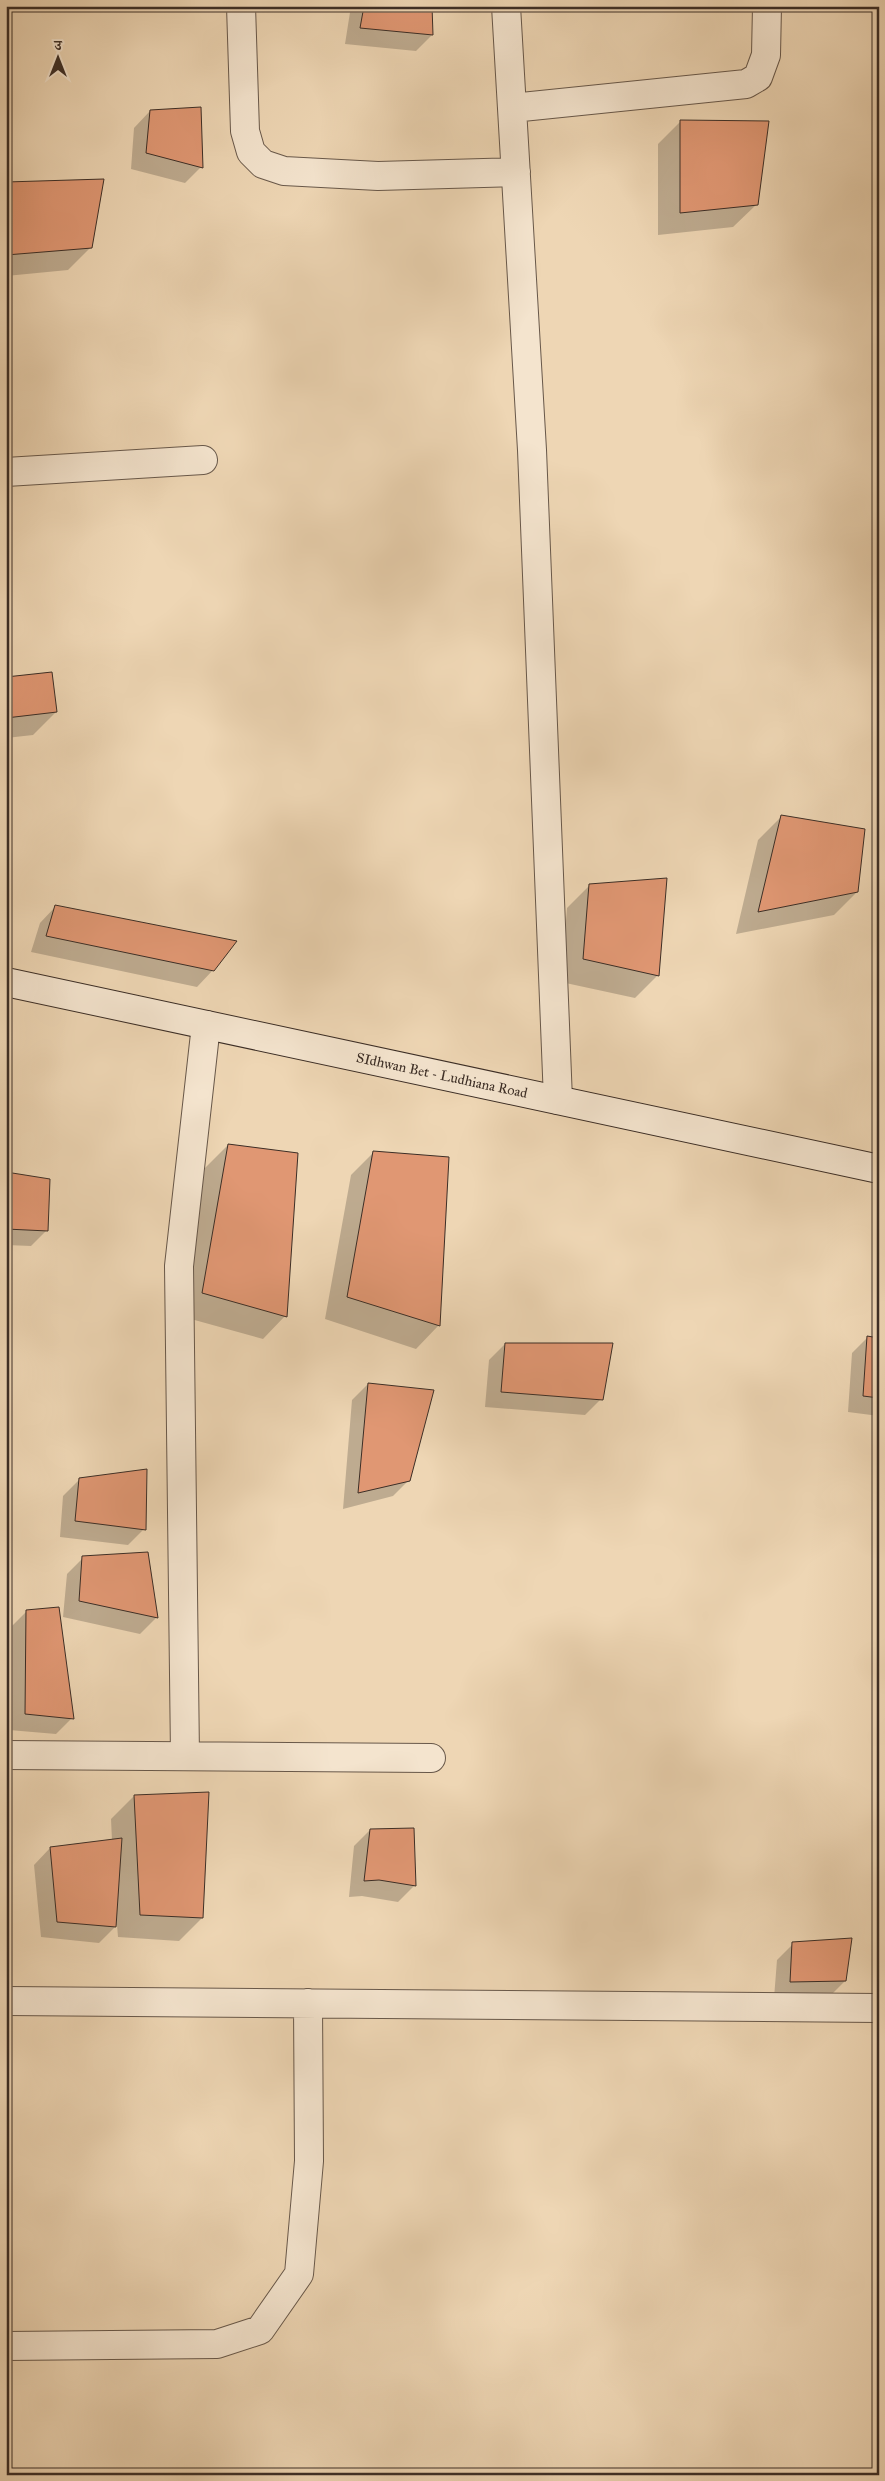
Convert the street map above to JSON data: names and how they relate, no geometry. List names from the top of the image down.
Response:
{
  "streets": {
    "street": ["SIdhwan Bet - Ludhiana Road"]
  },
  "north": "top"
}
